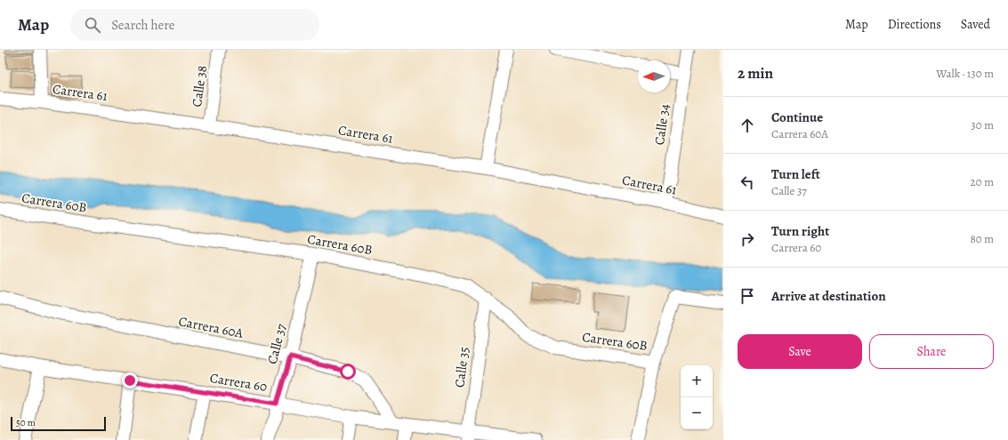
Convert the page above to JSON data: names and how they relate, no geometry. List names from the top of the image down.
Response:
{
  "streets": {
    "street": [
      "Calle 38",
      "Carrera 61",
      "Calle 34",
      "Carrera 60B",
      "Carrera 60A",
      "Calle 37",
      "Calle 35",
      "Carrera 60"
    ]
  },
  "crossings": [
    ["Calle 38", "Carrera 61"],
    ["Carrera 61", "Calle 34"],
    ["Carrera 60B", "Calle 37"],
    ["Carrera 60B", "Calle 35"],
    ["Carrera 60A", "Calle 37"],
    ["Carrera 60A", "Carrera 60"],
    ["Calle 37", "Carrera 60"],
    ["Calle 35", "Carrera 60"]
  ],
  "scale_bar": "50 m",
  "north": "left",
  "page": {
    "header": "Map",
    "search": "Search here",
    "nav": ["Map", "Directions", "Saved"],
    "heading": ["2 min", "Walk · 130 m"],
    "list": [
      ["Continue", "Carrera 60A", "30 m"],
      ["Turn left", "Calle 37", "20 m"],
      ["Turn right", "Carrera 60", "80 m"],
      "Arrive at destination"
    ],
    "buttons": ["Save", "Share"],
    "map_buttons": ["+", "−"],
    "scale": "50 m"
  }
}
